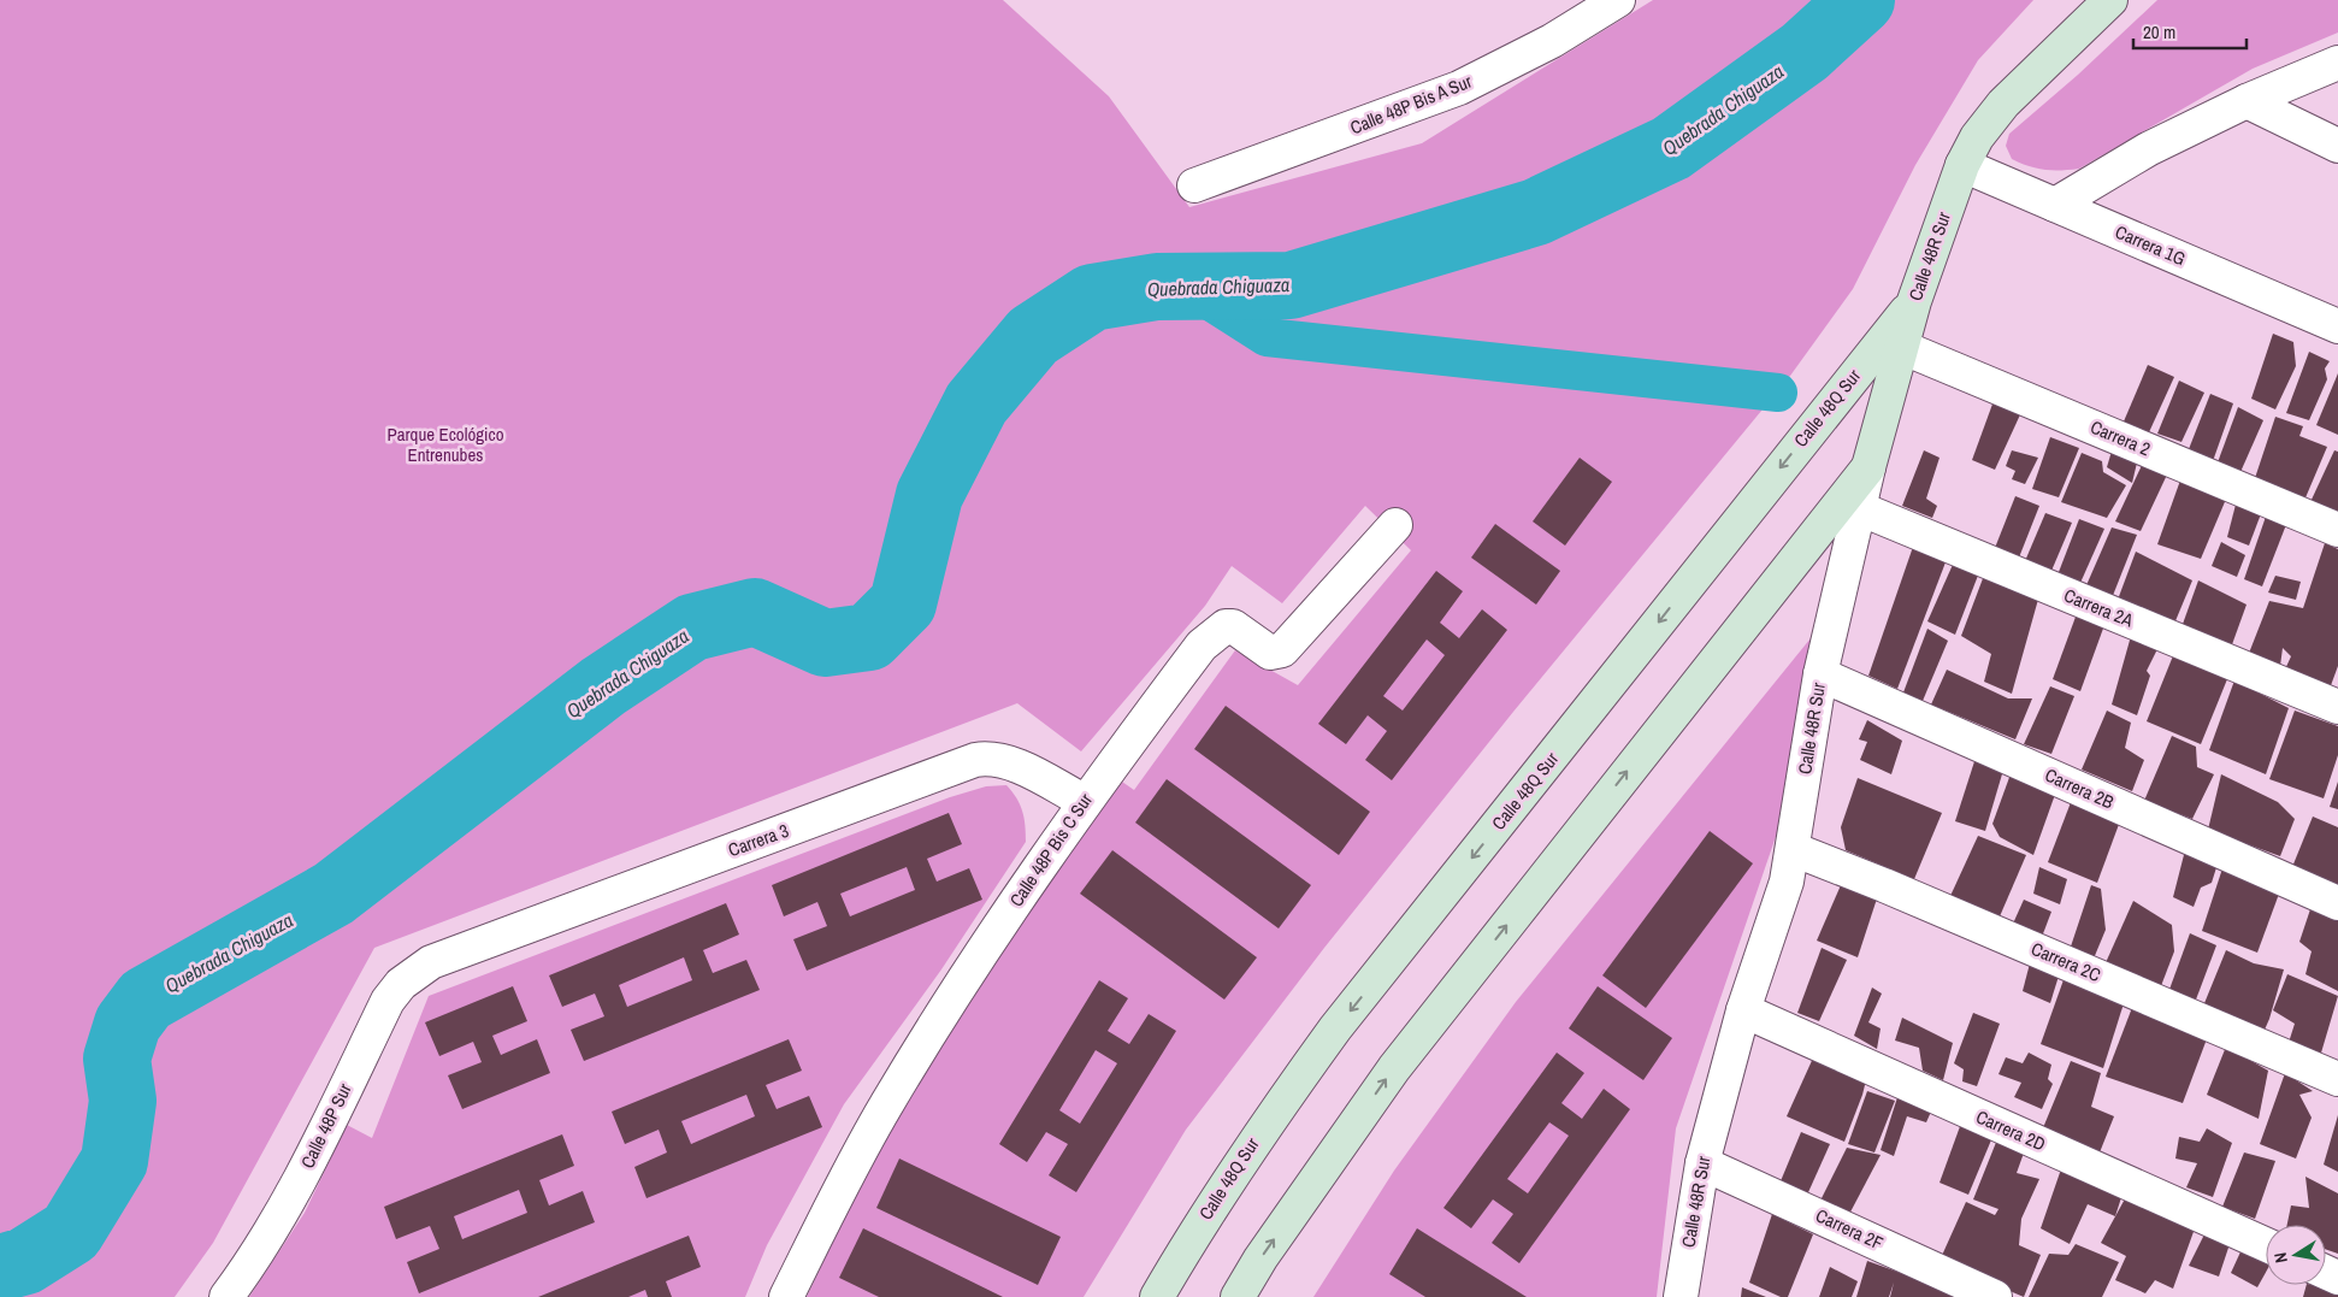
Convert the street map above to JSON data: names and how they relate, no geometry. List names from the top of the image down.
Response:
{
  "streets": {
    "main road": ["Calle 48R Sur", "Calle 48Q Sur"],
    "street": [
      "Calle 48P Bis A Sur",
      "Carrera 1G",
      "Carrera 2",
      "Carrera 2A",
      "Carrera 2B",
      "Carrera 3",
      "Calle 48P Bis C Sur",
      "Carrera 2C",
      "Calle 48P Sur",
      "Carrera 2D",
      "Carrera 2F"
    ]
  },
  "crossings": [
    ["Carrera 1G", "Calle 48R Sur"],
    ["Calle 48R Sur", "Calle 48Q Sur"],
    ["Calle 48R Sur", "Carrera 2"],
    ["Calle 48R Sur", "Carrera 2A"],
    ["Calle 48R Sur", "Carrera 2B"],
    ["Calle 48R Sur", "Carrera 2C"],
    ["Calle 48R Sur", "Carrera 2D"],
    ["Calle 48R Sur", "Carrera 2F"],
    ["Carrera 3", "Calle 48P Bis C Sur"],
    ["Carrera 3", "Calle 48P Sur"]
  ],
  "water": ["Quebrada Chiguaza"],
  "parks": ["Parque Ecológico Entrenubes"],
  "scale_bar": "20 m",
  "north": "left"
}
